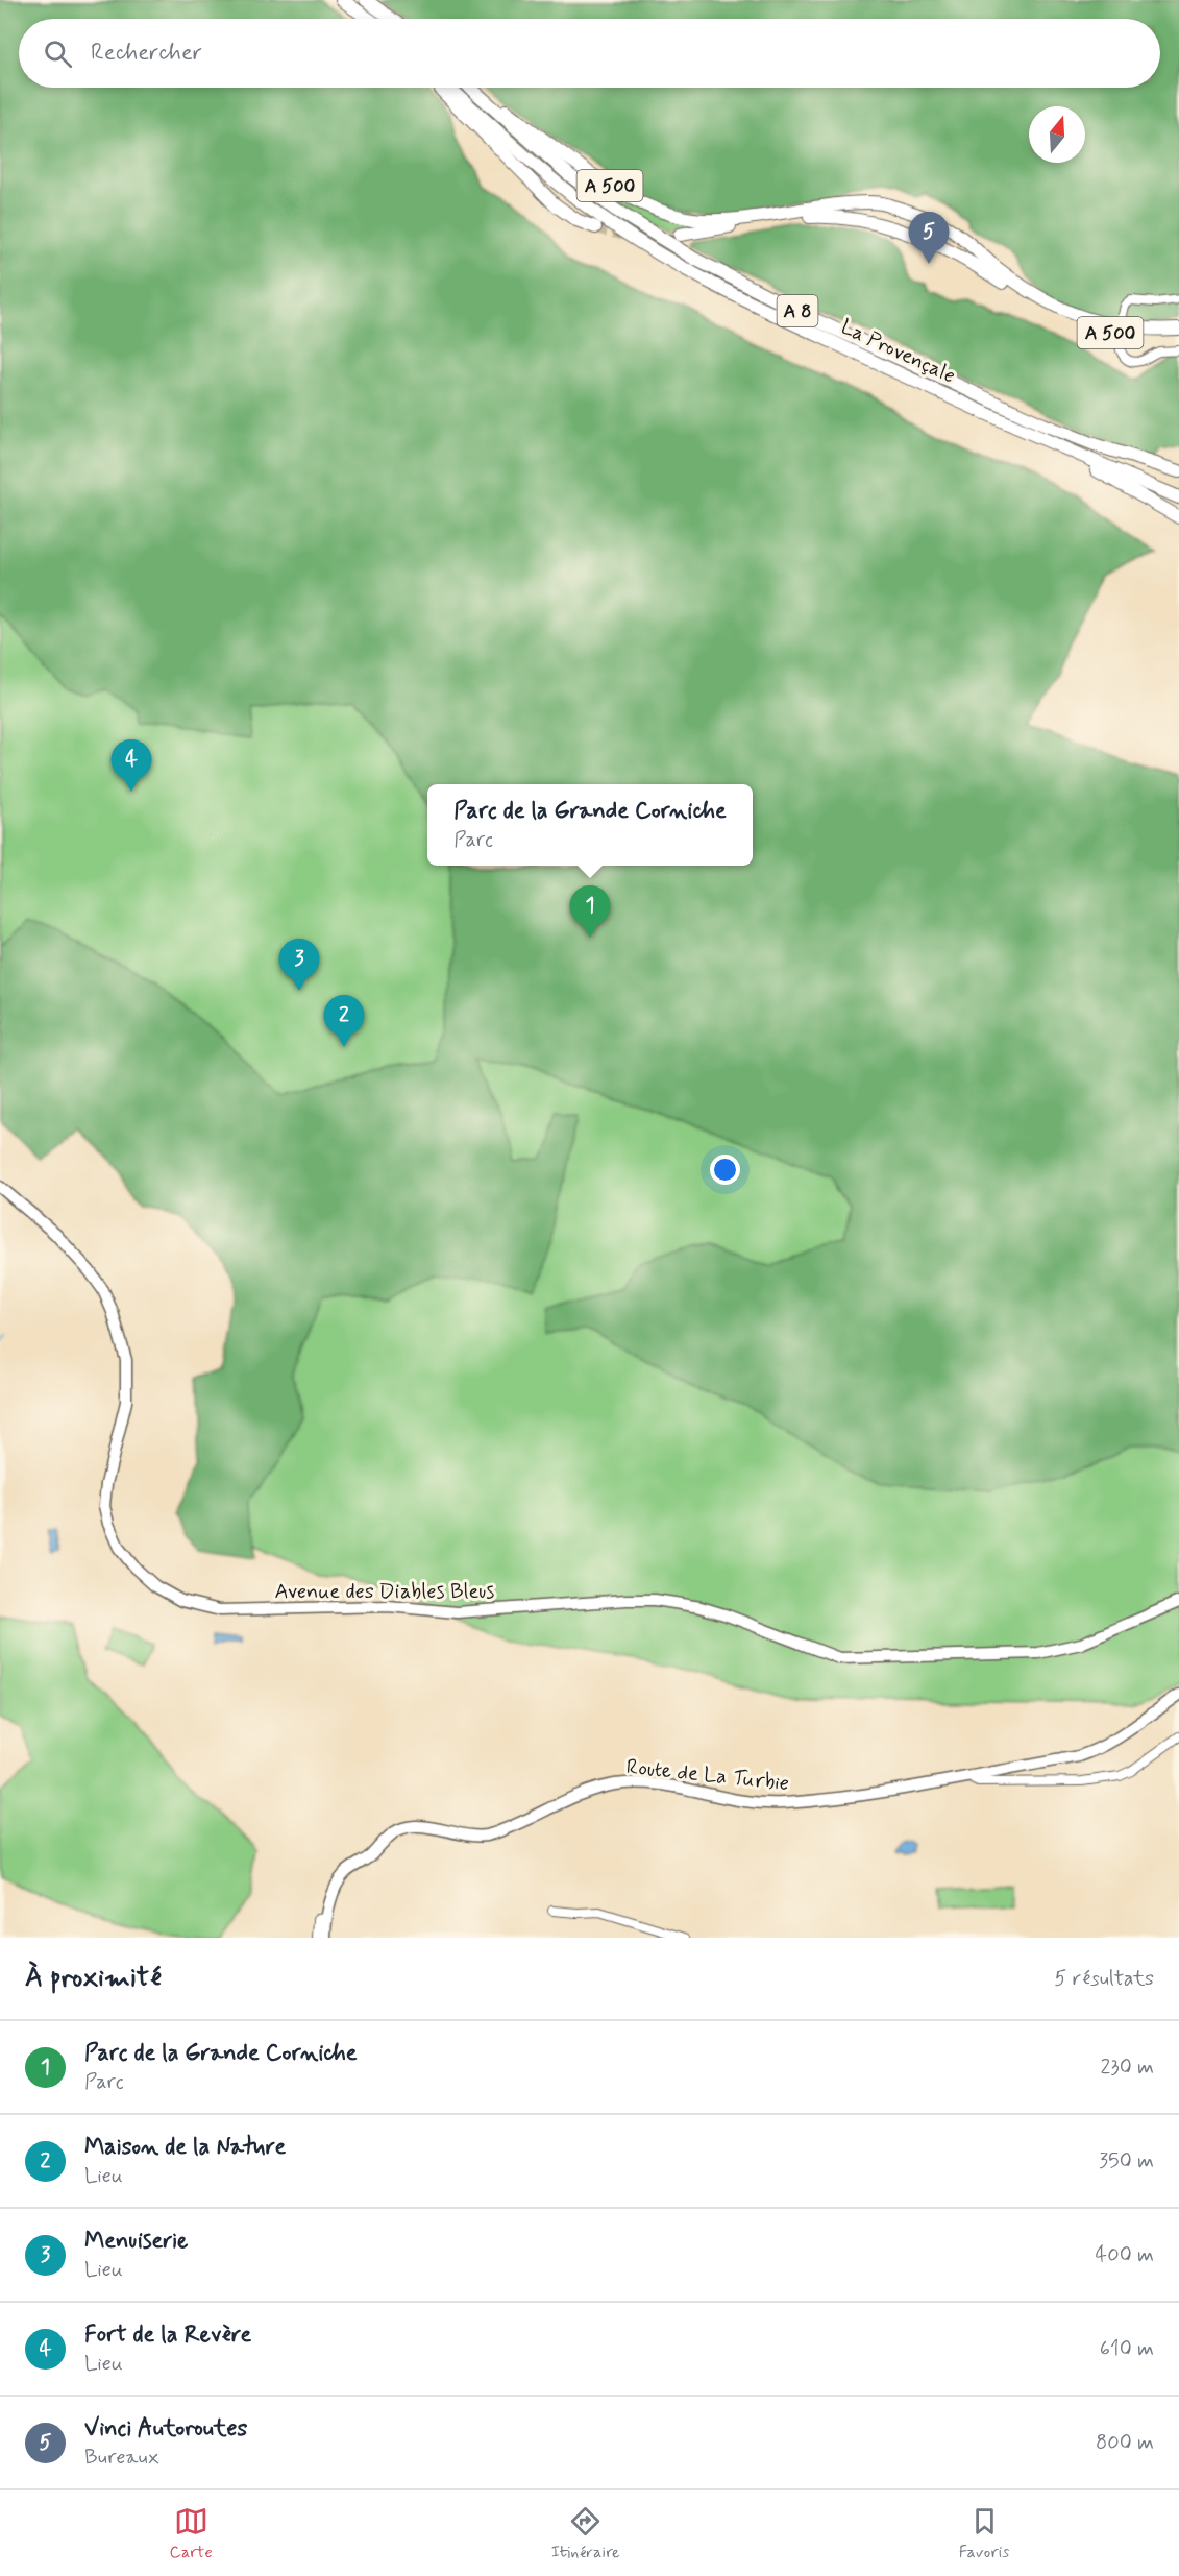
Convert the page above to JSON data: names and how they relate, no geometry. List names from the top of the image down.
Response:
{
  "streets": {
    "highway": ["A 500", "A 8", "La Provençale"],
    "main road": ["Avenue des Diables Bleus", "Route de La Turbie"]
  },
  "north": "top",
  "page": {
    "search": "Rechercher",
    "pins": [
      "5",
      "4",
      "1",
      "3",
      "2"
    ],
    "popup": ["Parc de la Grande Corniche", "Parc"],
    "heading": ["À proximité", "5 résultats"],
    "list": [
      {
        "mark": "1",
        "name": "Parc de la Grande Corniche",
        "note": "Parc",
        "value": "230 m"
      },
      {
        "mark": "2",
        "name": "Maison de la Nature",
        "note": "Lieu",
        "value": "350 m"
      },
      {
        "mark": "3",
        "name": "Menuiserie",
        "note": "Lieu",
        "value": "400 m"
      },
      {
        "mark": "4",
        "name": "Fort de la Revère",
        "note": "Lieu",
        "value": "610 m"
      },
      {
        "mark": "5",
        "name": "Vinci Autoroutes",
        "note": "Bureaux",
        "value": "800 m"
      }
    ],
    "nav": ["Carte", "Itinéraire", "Favoris"]
  }
}
